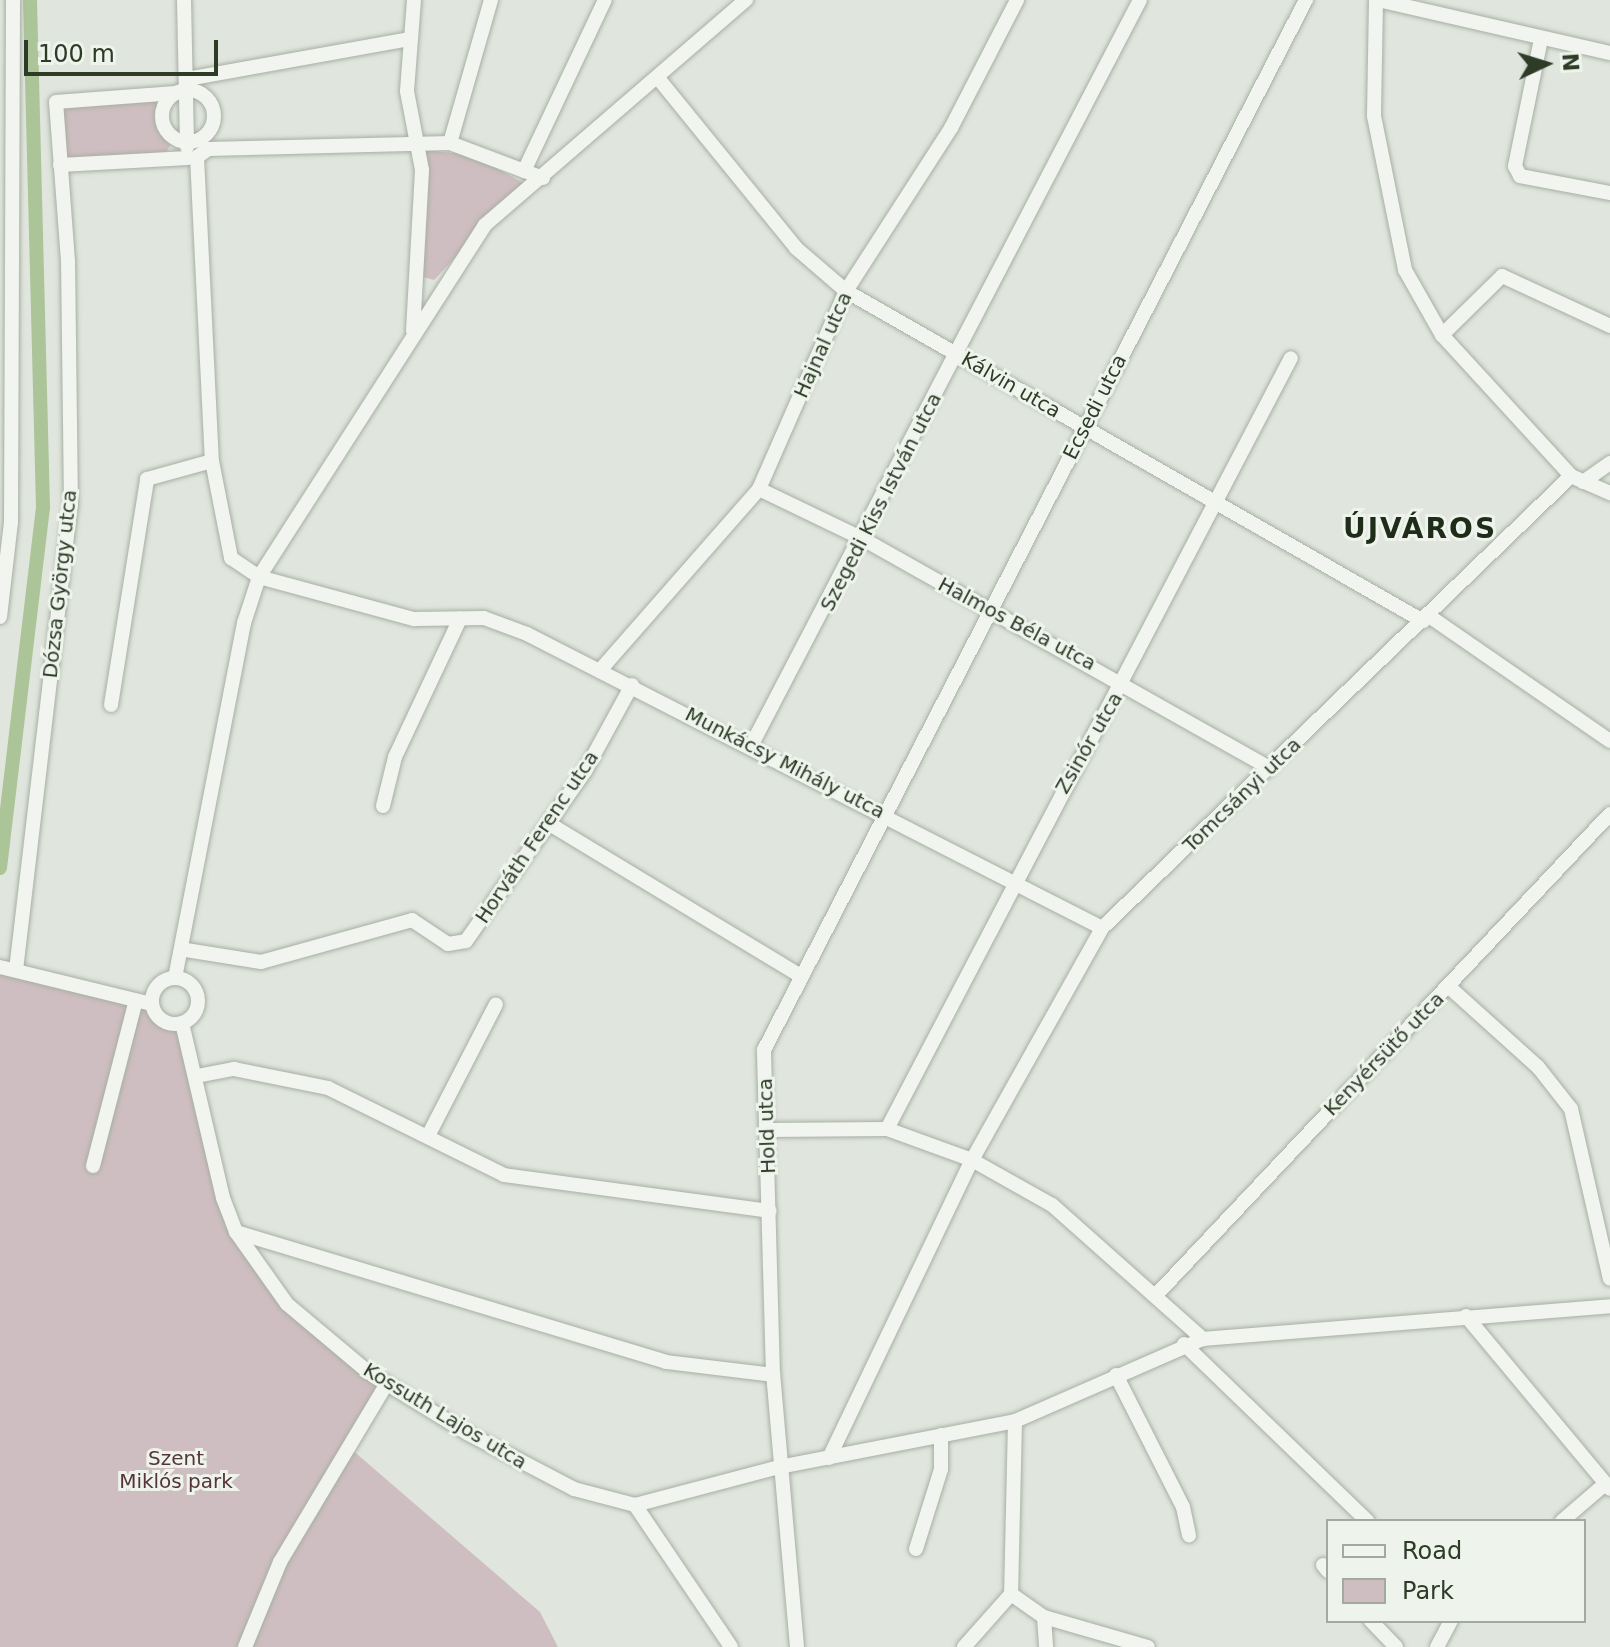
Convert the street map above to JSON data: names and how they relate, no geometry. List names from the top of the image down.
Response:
{
  "streets": {
    "street": [
      "Hajnal utca",
      "Kálvin utca",
      "Ecsedi utca",
      "Szegedi Kiss István utca",
      "Dózsa György utca",
      "Halmos Béla utca",
      "Zsinór utca",
      "Munkácsy Mihály utca",
      "Tomcsányi utca",
      "Horváth Ferenc utca",
      "Kenyérsütő utca",
      "Hold utca",
      "Kossuth Lajos utca"
    ]
  },
  "crossings": [
    ["Hajnal utca", "Kálvin utca"],
    ["Hajnal utca", "Halmos Béla utca"],
    ["Hajnal utca", "Munkácsy Mihály utca"],
    ["Kálvin utca", "Ecsedi utca"],
    ["Kálvin utca", "Szegedi Kiss István utca"],
    ["Kálvin utca", "Zsinór utca"],
    ["Kálvin utca", "Tomcsányi utca"],
    ["Ecsedi utca", "Halmos Béla utca"],
    ["Ecsedi utca", "Munkácsy Mihály utca"],
    ["Ecsedi utca", "Hold utca"],
    ["Szegedi Kiss István utca", "Halmos Béla utca"],
    ["Szegedi Kiss István utca", "Munkácsy Mihály utca"],
    ["Halmos Béla utca", "Zsinór utca"],
    ["Halmos Béla utca", "Tomcsányi utca"],
    ["Zsinór utca", "Munkácsy Mihály utca"],
    ["Munkácsy Mihály utca", "Tomcsányi utca"],
    ["Munkácsy Mihály utca", "Horváth Ferenc utca"],
    ["Munkácsy Mihály utca", "Hold utca"]
  ],
  "districts": ["ÚJVÁROS"],
  "parks": ["Szent Miklós park"],
  "legend": ["Road", "Park"],
  "scale_bar": "100 m",
  "north": "right"
}
